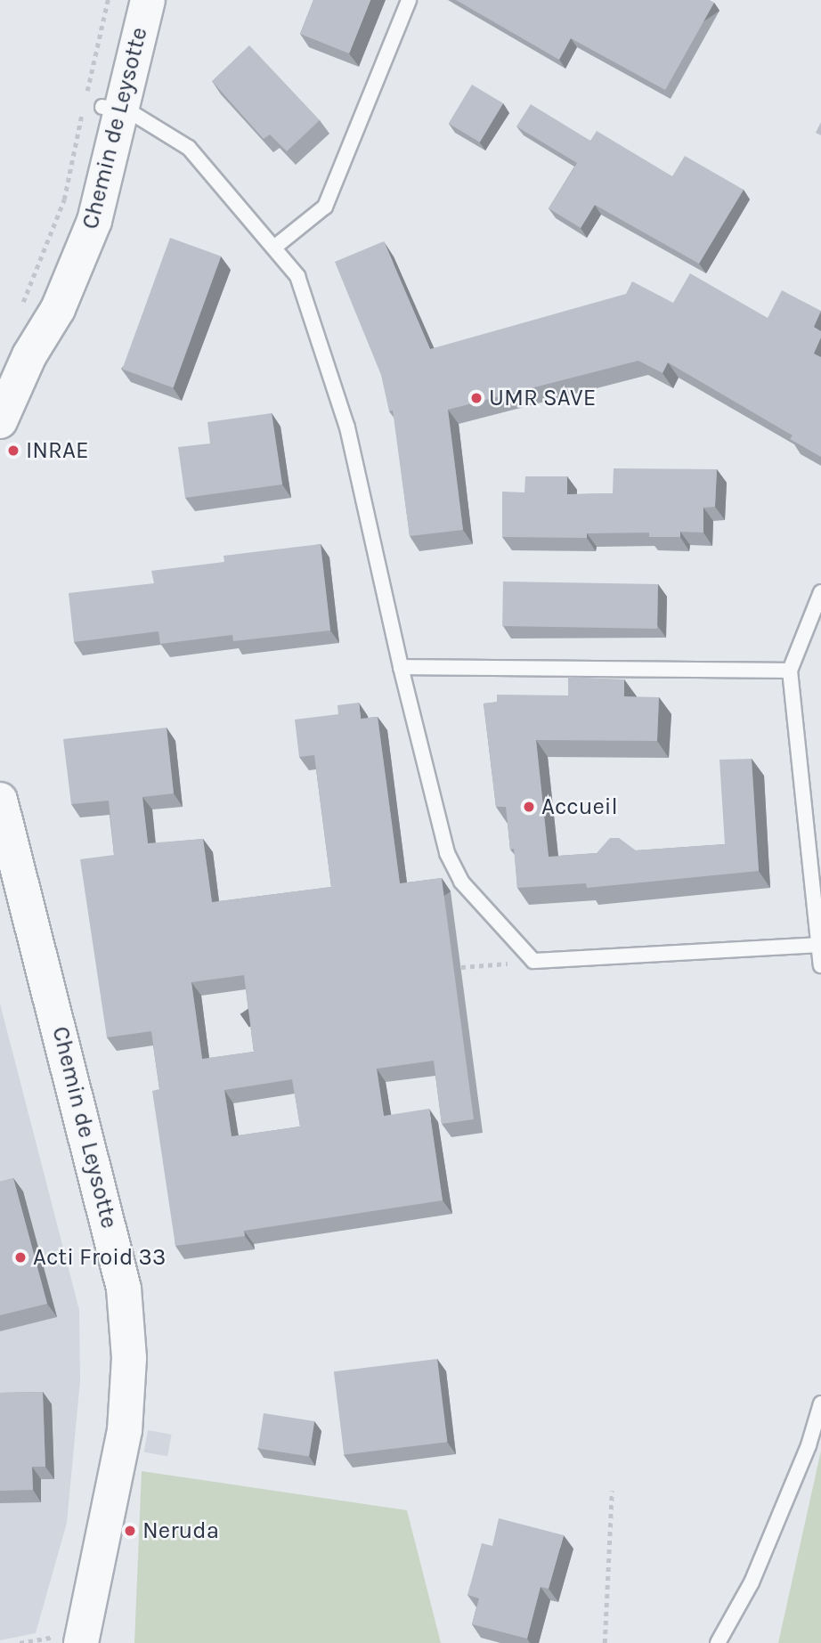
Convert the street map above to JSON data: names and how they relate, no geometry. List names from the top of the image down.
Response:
{
  "streets": {
    "street": ["Chemin de Leysotte"]
  },
  "places": [
    "UMR SAVE",
    "INRAE",
    "Accueil",
    "Acti Froid 33",
    "Neruda"
  ]
}
